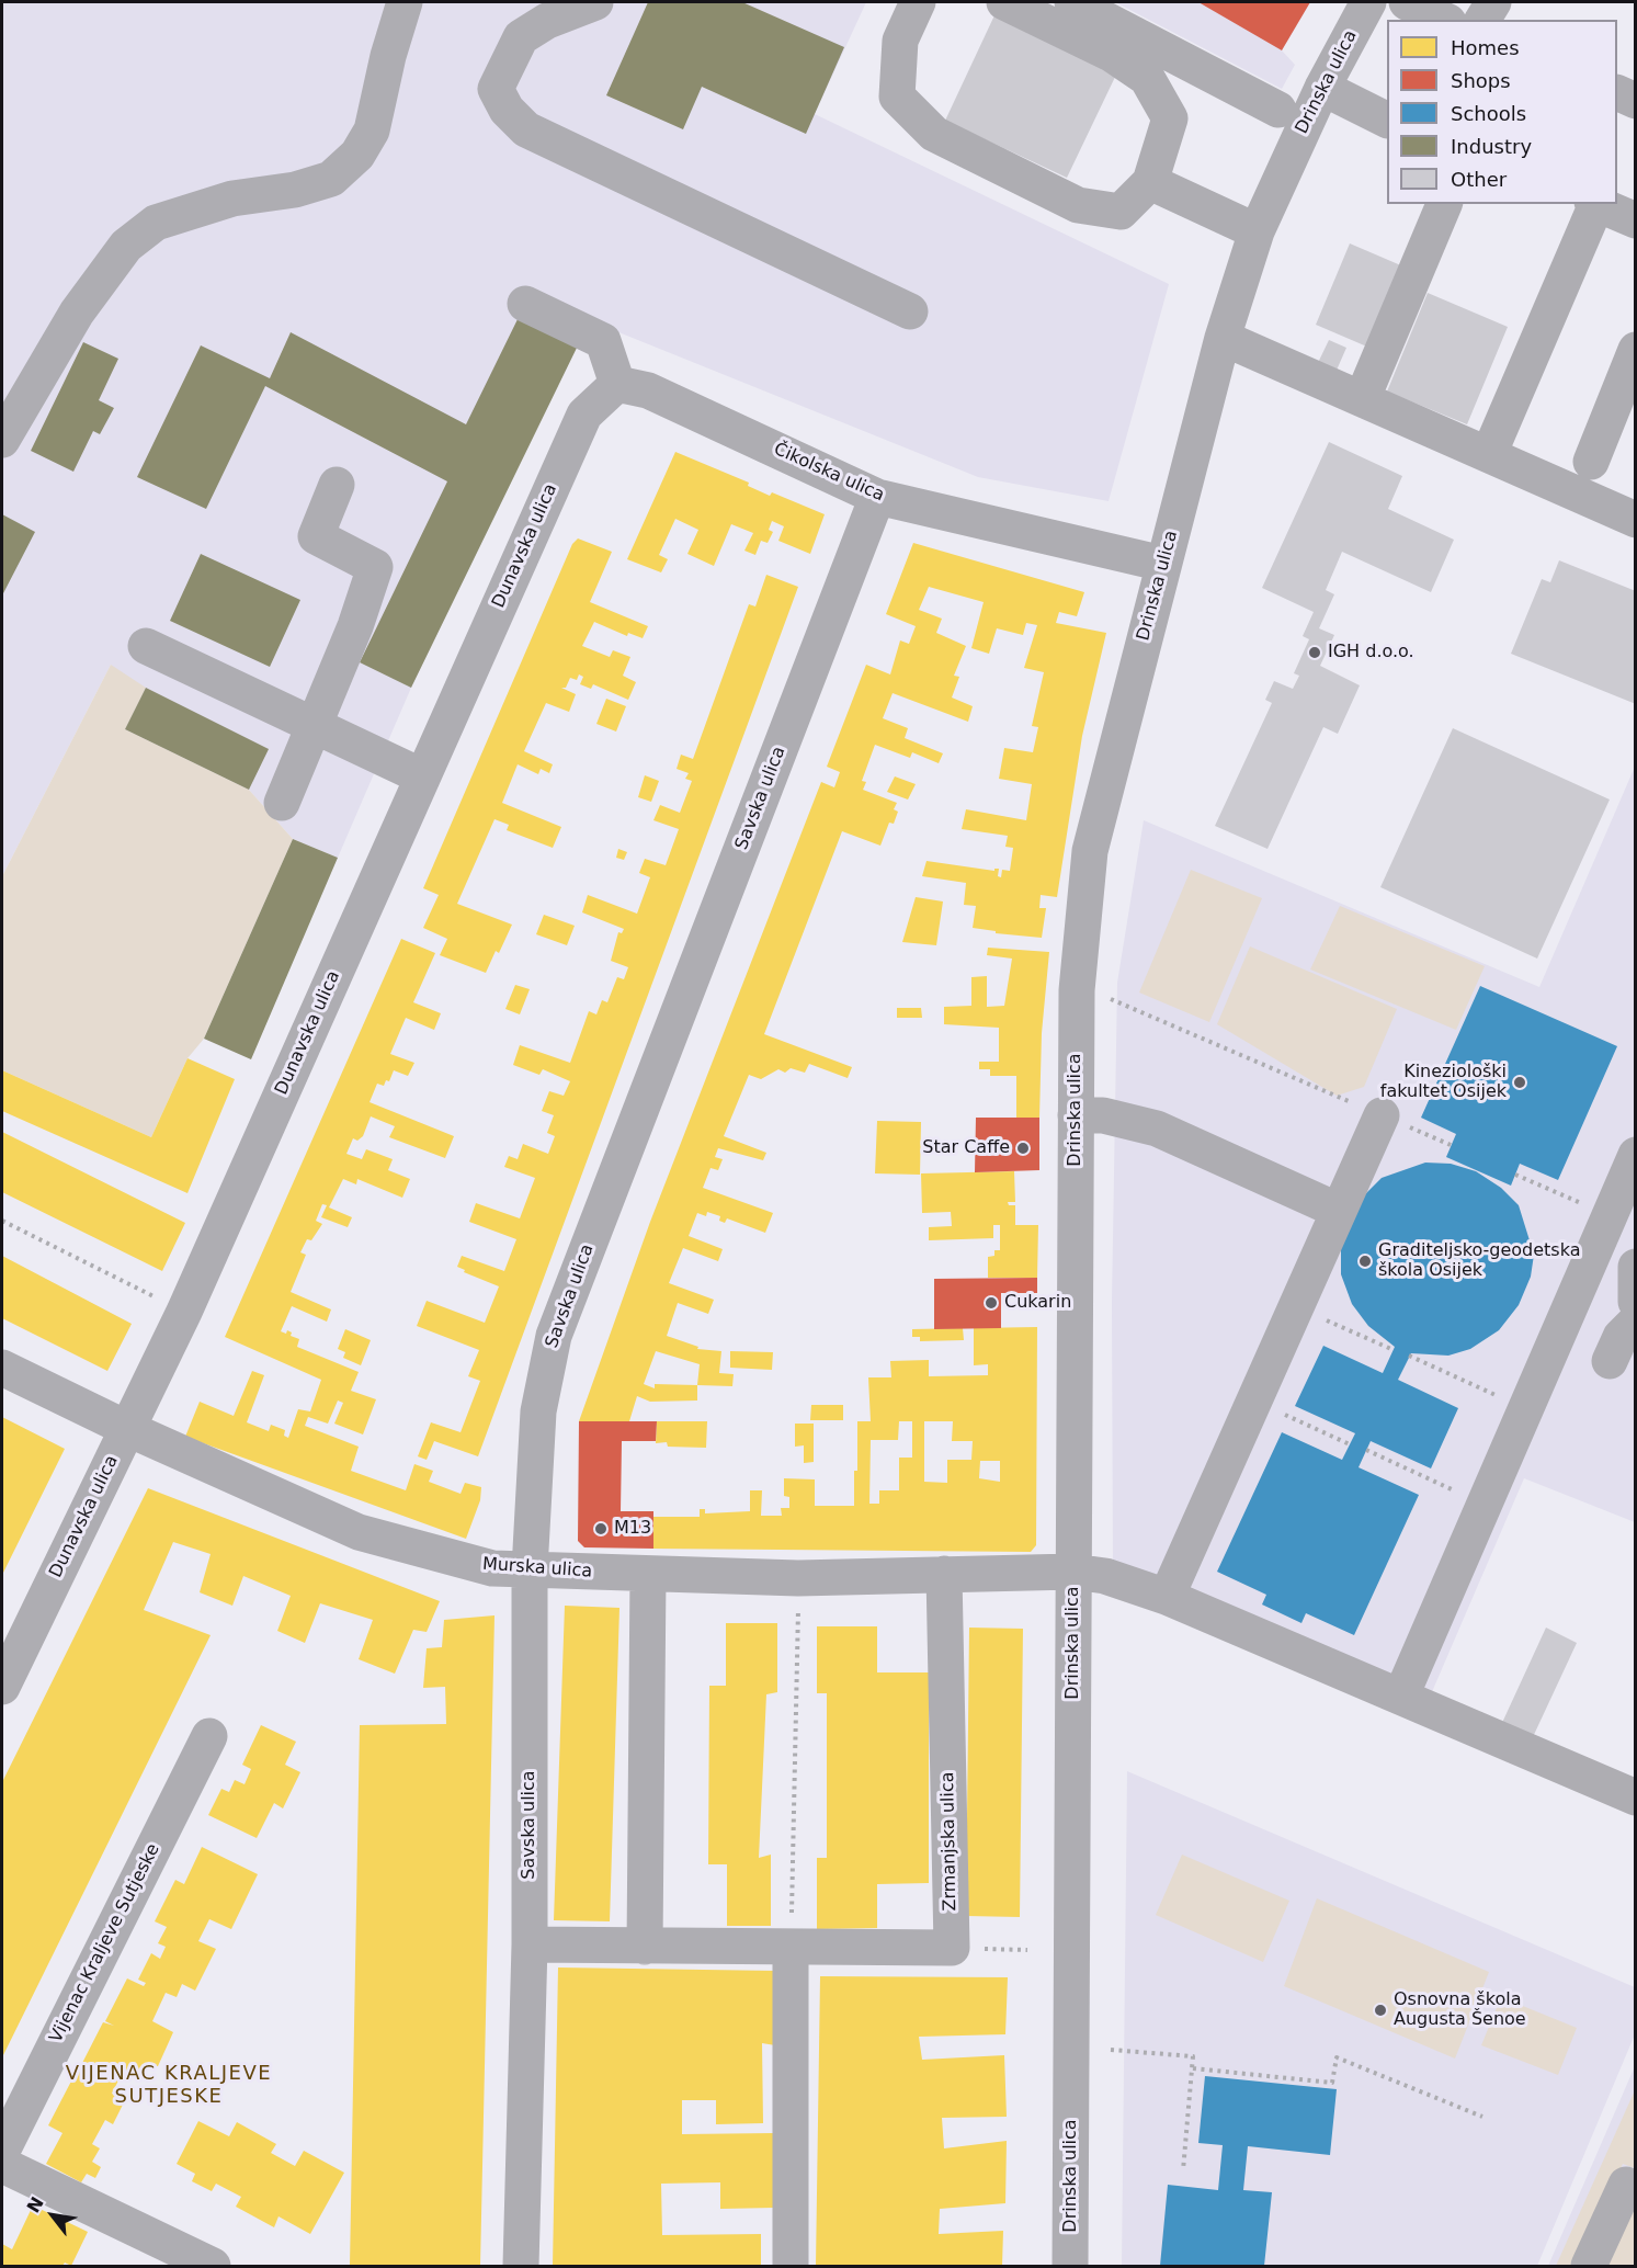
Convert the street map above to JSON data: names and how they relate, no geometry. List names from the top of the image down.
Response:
{
  "streets": {
    "street": [
      "Drinska ulica",
      "Čikolska ulica",
      "Dunavska ulica",
      "Savska ulica",
      "Murska ulica",
      "Zrmanjska ulica",
      "Vijenac Kraljeve Sutjeske"
    ]
  },
  "crossings": [
    ["Drinska ulica", "Čikolska ulica"],
    ["Drinska ulica", "Murska ulica"],
    ["Čikolska ulica", "Dunavska ulica"],
    ["Čikolska ulica", "Savska ulica"],
    ["Dunavska ulica", "Murska ulica"],
    ["Savska ulica", "Murska ulica"],
    ["Murska ulica", "Zrmanjska ulica"]
  ],
  "districts": ["VIJENAC KRALJEVE SUTJESKE"],
  "places": [
    "IGH d.o.o.",
    "Kineziološki fakultet Osijek",
    "Star Caffe",
    "Graditeljsko-geodetska škola Osijek",
    "Cukarin",
    "M13",
    "Osnovna škola Augusta Šenoe"
  ],
  "legend": [
    "Homes",
    "Shops",
    "Schools",
    "Industry",
    "Other"
  ],
  "north": "top left"
}
